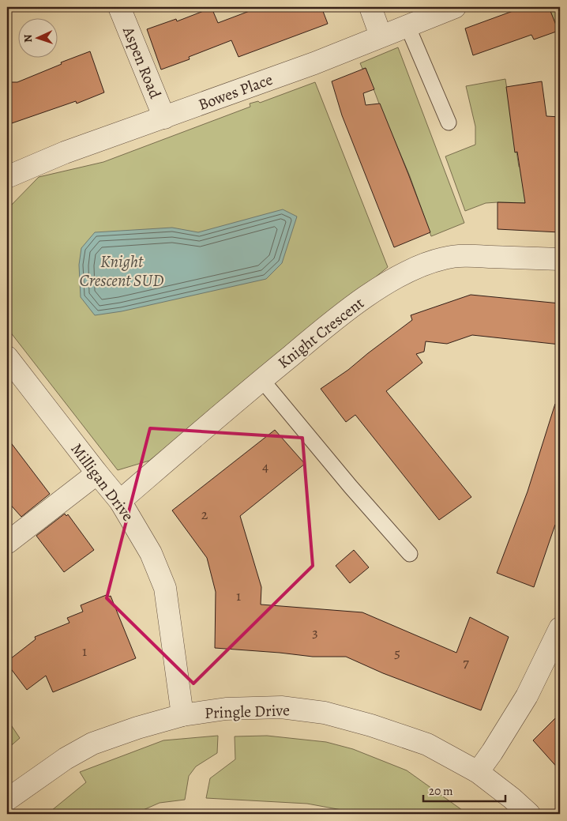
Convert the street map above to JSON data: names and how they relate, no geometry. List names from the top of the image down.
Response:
{
  "streets": {
    "street": [
      "Aspen Road",
      "Bowes Place",
      "Knight Crescent",
      "Milligan Drive",
      "Pringle Drive"
    ]
  },
  "crossings": [
    ["Aspen Road", "Bowes Place"],
    ["Knight Crescent", "Milligan Drive"],
    ["Milligan Drive", "Pringle Drive"]
  ],
  "water": ["Knight Crescent SUD"],
  "house_numbers": [
    "4",
    "2",
    "1",
    "3",
    "1",
    "5",
    "7"
  ],
  "scale_bar": "20 m",
  "north": "left"
}
